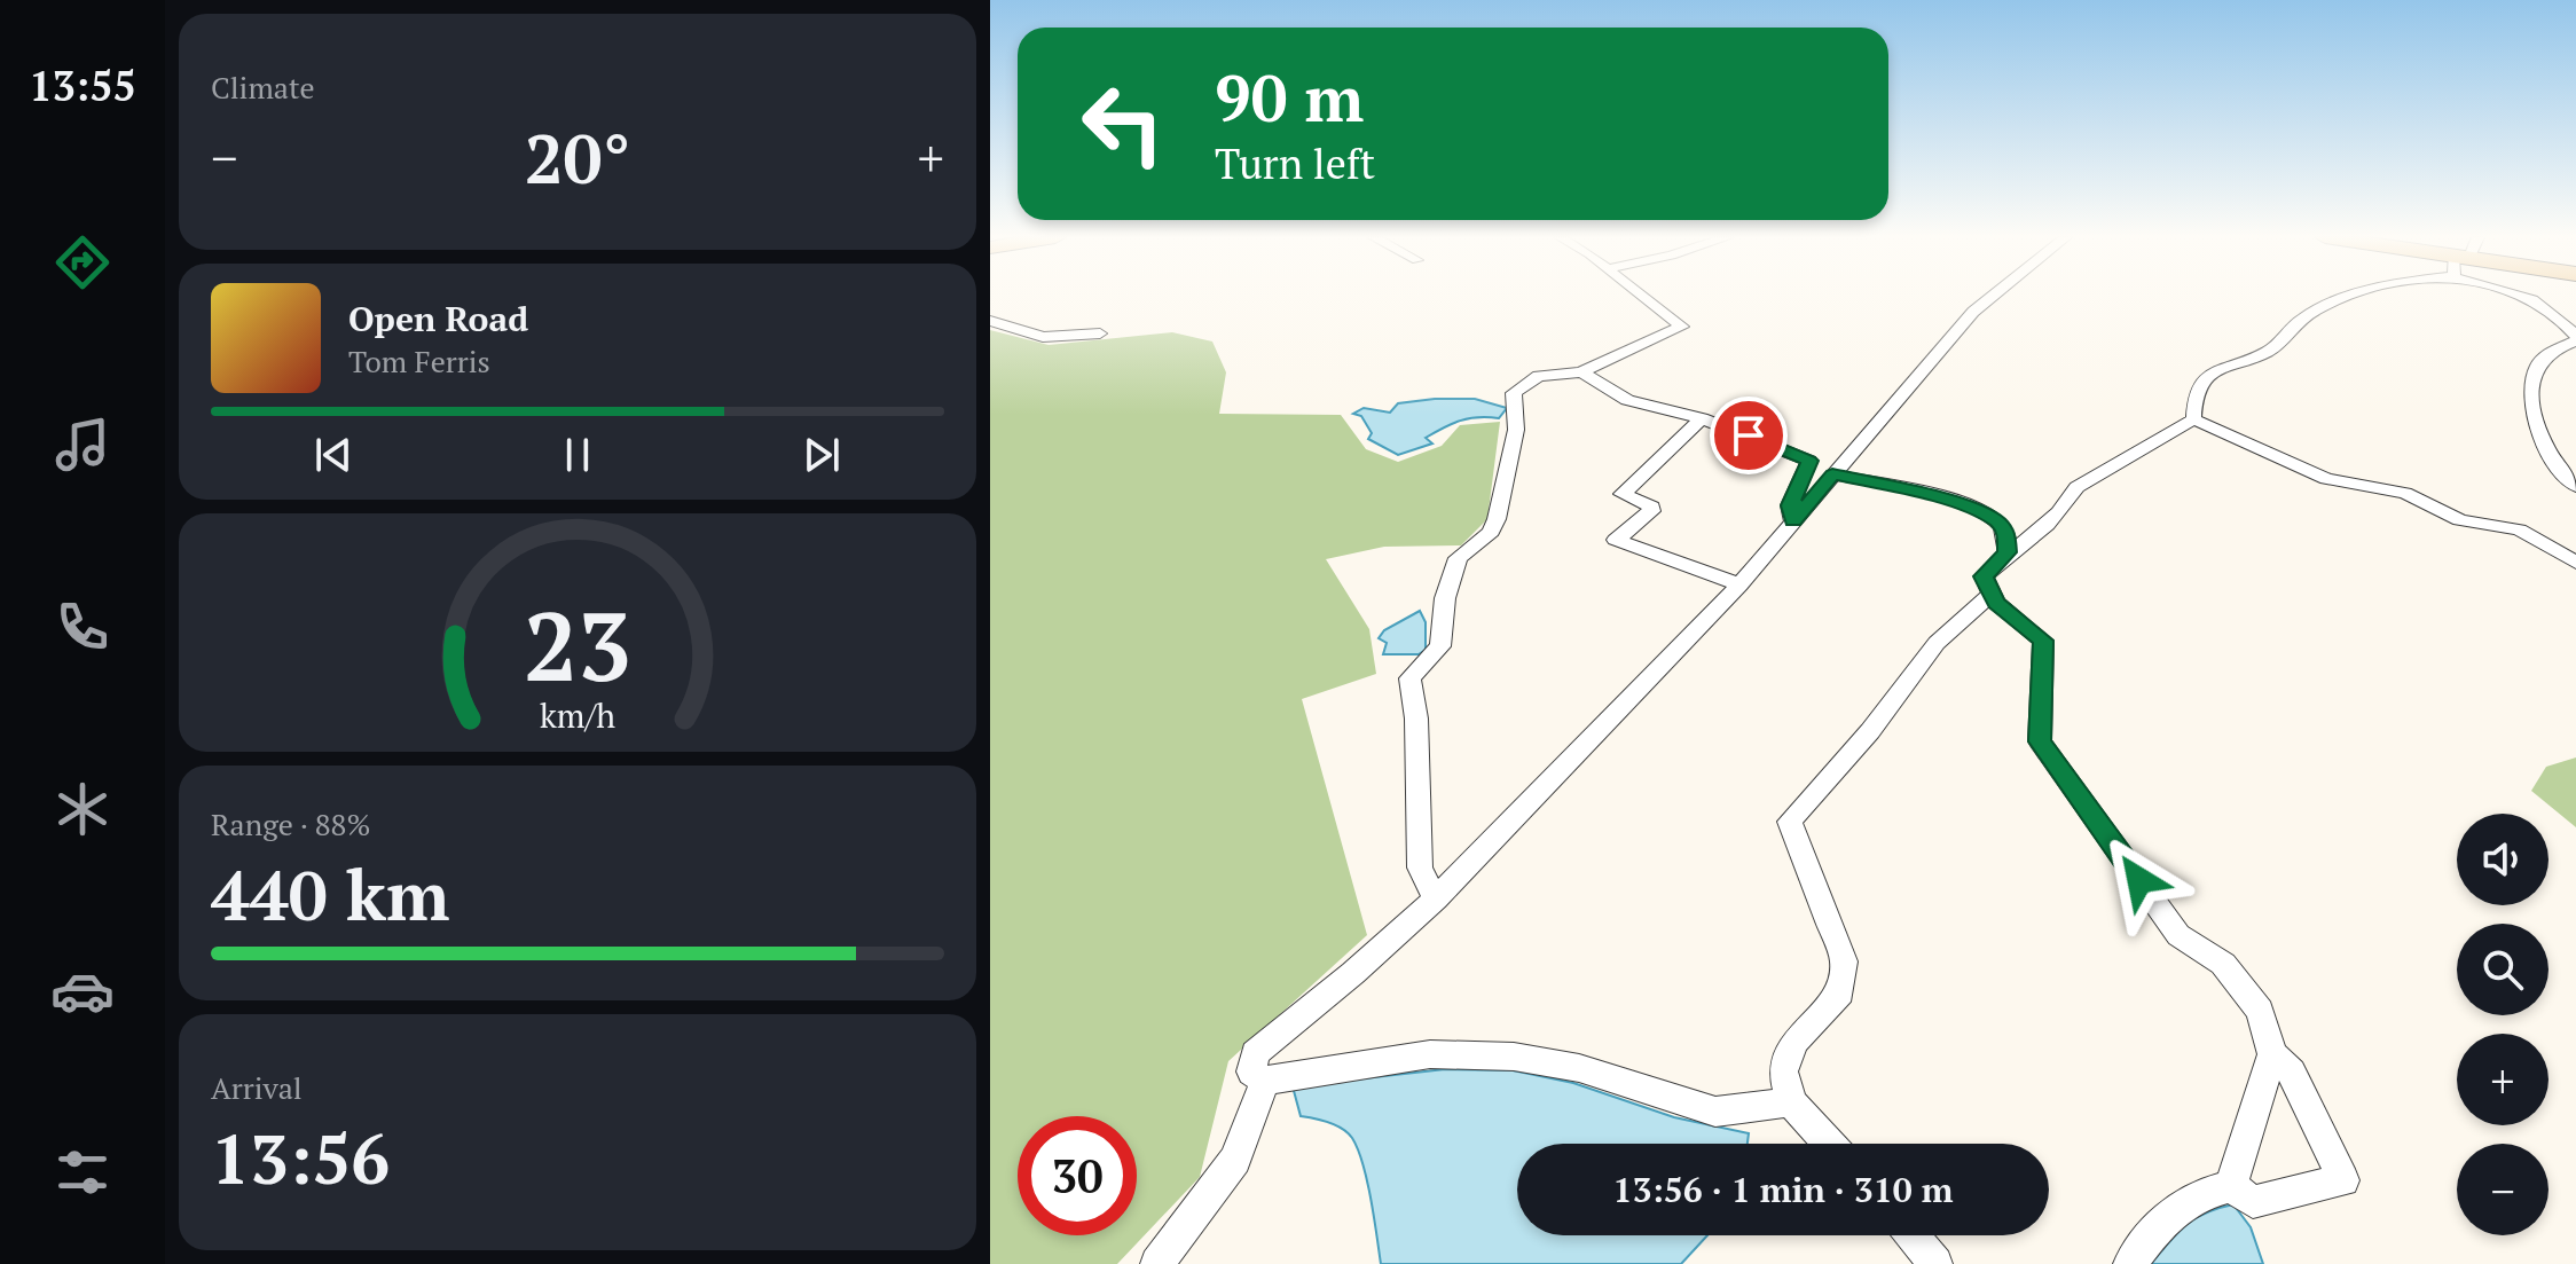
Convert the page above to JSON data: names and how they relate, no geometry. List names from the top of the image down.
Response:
{
  "page": {
    "tabs": "13:55",
    "tile": [
      "Climate",
      ["Range · 88%", "440 km"],
      ["Arrival", "13:56"]
    ],
    "turn": ["90 m", "Turn left"],
    "heat": ["−", "20°", "+"],
    "song": ["Open Road", "Tom Ferris"],
    "map_buttons": ["+", "−"],
    "limit": "30",
    "trip": "13:56 · 1 min · 310 m",
    "gauge": ["23", "km/h"]
  }
}
